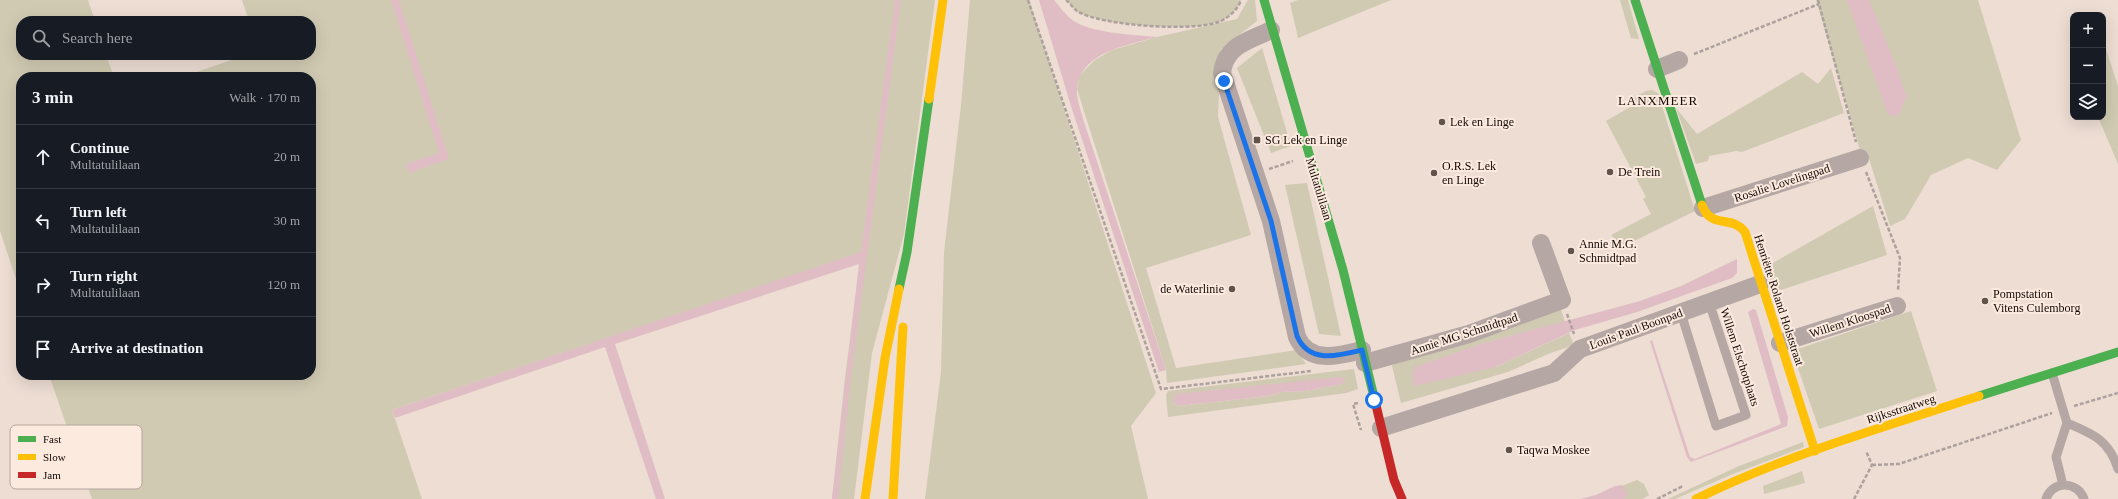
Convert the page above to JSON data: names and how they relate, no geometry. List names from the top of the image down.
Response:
{
  "streets": {
    "street": [
      "Rosalie Lovelingpad",
      "Multatulilaan",
      "Henriëtte Roland Holststraat",
      "Willem Kloospad",
      "Louis Paul Boonpad",
      "Annie MG Schmidtpad",
      "Rijksstraatweg"
    ],
    "lane": ["Willem Elschotplaats"]
  },
  "crossings": [
    ["Rosalie Lovelingpad", "Henriëtte Roland Holststraat"],
    ["Multatulilaan", "Louis Paul Boonpad"],
    ["Multatulilaan", "Annie MG Schmidtpad"],
    ["Henriëtte Roland Holststraat", "Willem Kloospad"],
    ["Henriëtte Roland Holststraat", "Louis Paul Boonpad"],
    ["Henriëtte Roland Holststraat", "Rijksstraatweg"],
    ["Louis Paul Boonpad", "Willem Elschotplaats"]
  ],
  "districts": ["LANXMEER"],
  "places": {
    "other": [
      "Lek en Linge",
      "De Trein",
      "O.R.S. Lek en Linge",
      "Annie M.G. Schmidtpad",
      "de Waterlinie",
      "Pompstation Vitens Culemborg",
      "Taqwa Moskee"
    ],
    "transit": ["SG Lek en Linge"]
  },
  "legend": ["Fast", "Slow", "Jam"],
  "page": {
    "map_buttons": ["+", "−"],
    "search": "Search here",
    "heading": ["3 min", "Walk · 170 m"],
    "list": [
      ["Continue", "Multatulilaan", "20 m"],
      ["Turn left", "Multatulilaan", "30 m"],
      ["Turn right", "Multatulilaan", "120 m"],
      "Arrive at destination"
    ]
  }
}
